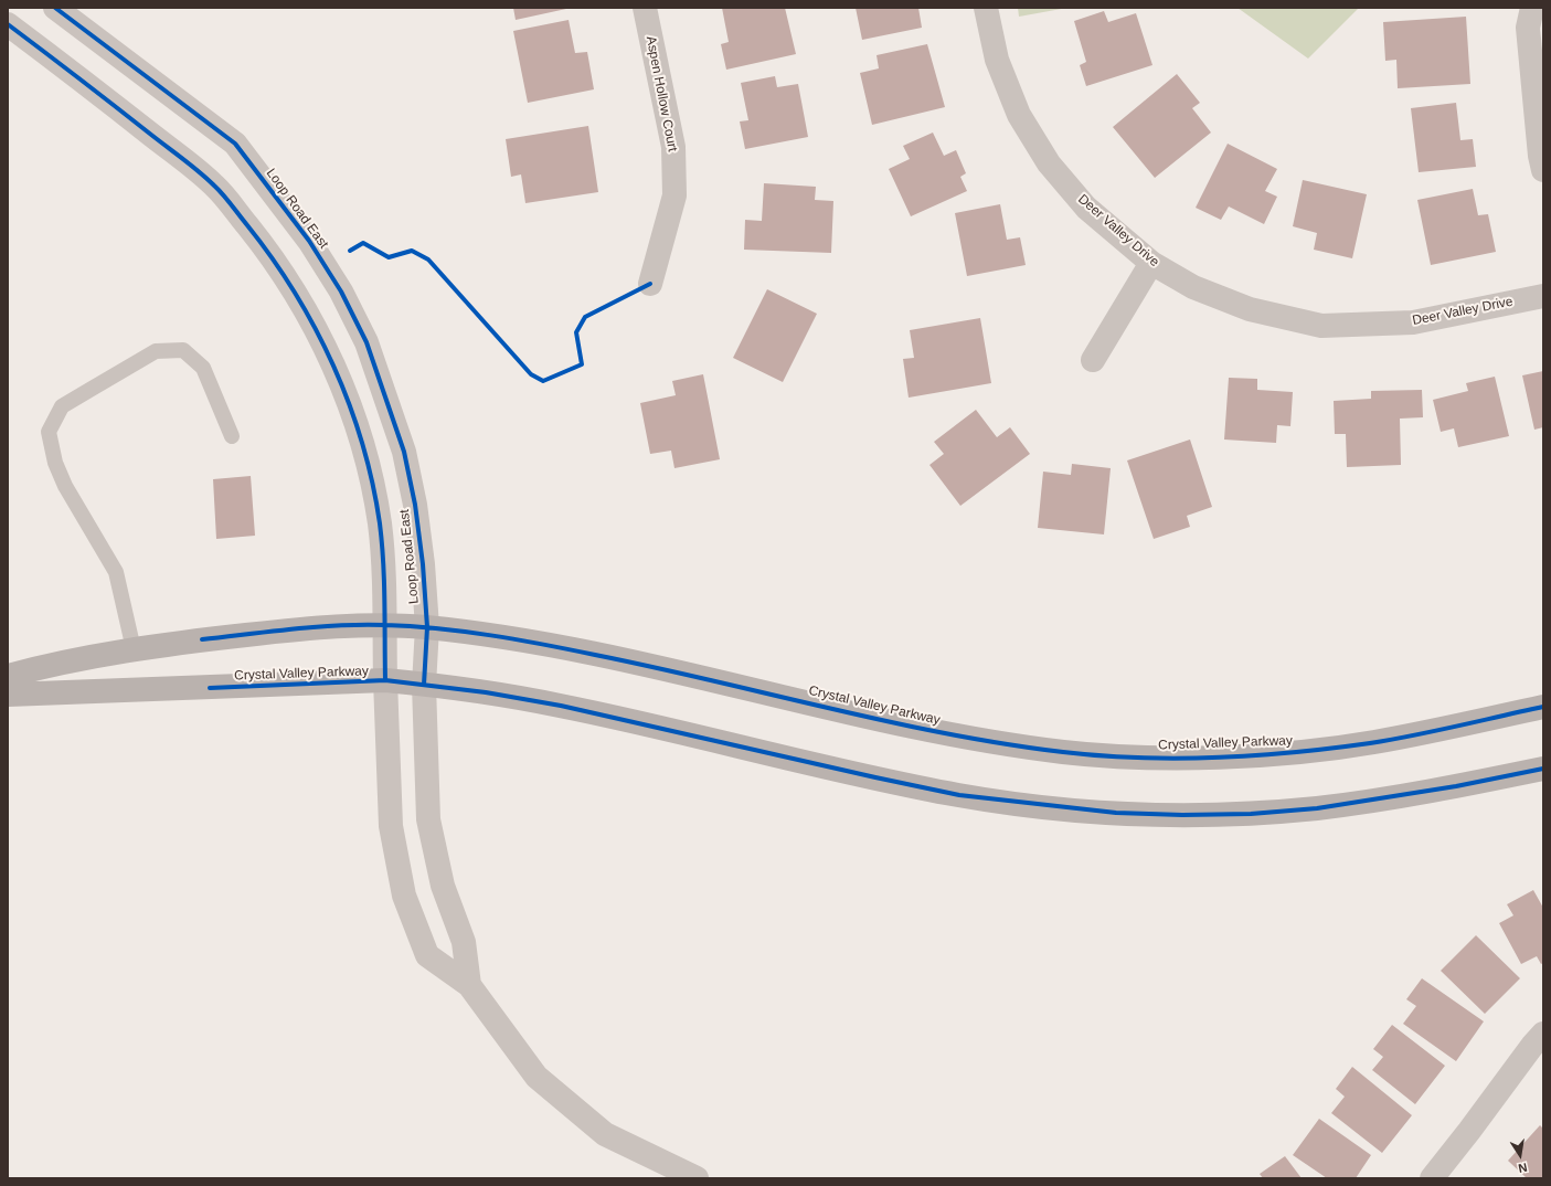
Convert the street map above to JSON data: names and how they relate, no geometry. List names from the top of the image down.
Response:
{
  "streets": {
    "main road": ["Crystal Valley Parkway"],
    "street": ["Aspen Hollow Court", "Loop Road East", "Deer Valley Drive"]
  },
  "crossings": [
    ["Loop Road East", "Crystal Valley Parkway"]
  ],
  "north": "bottom"
}
